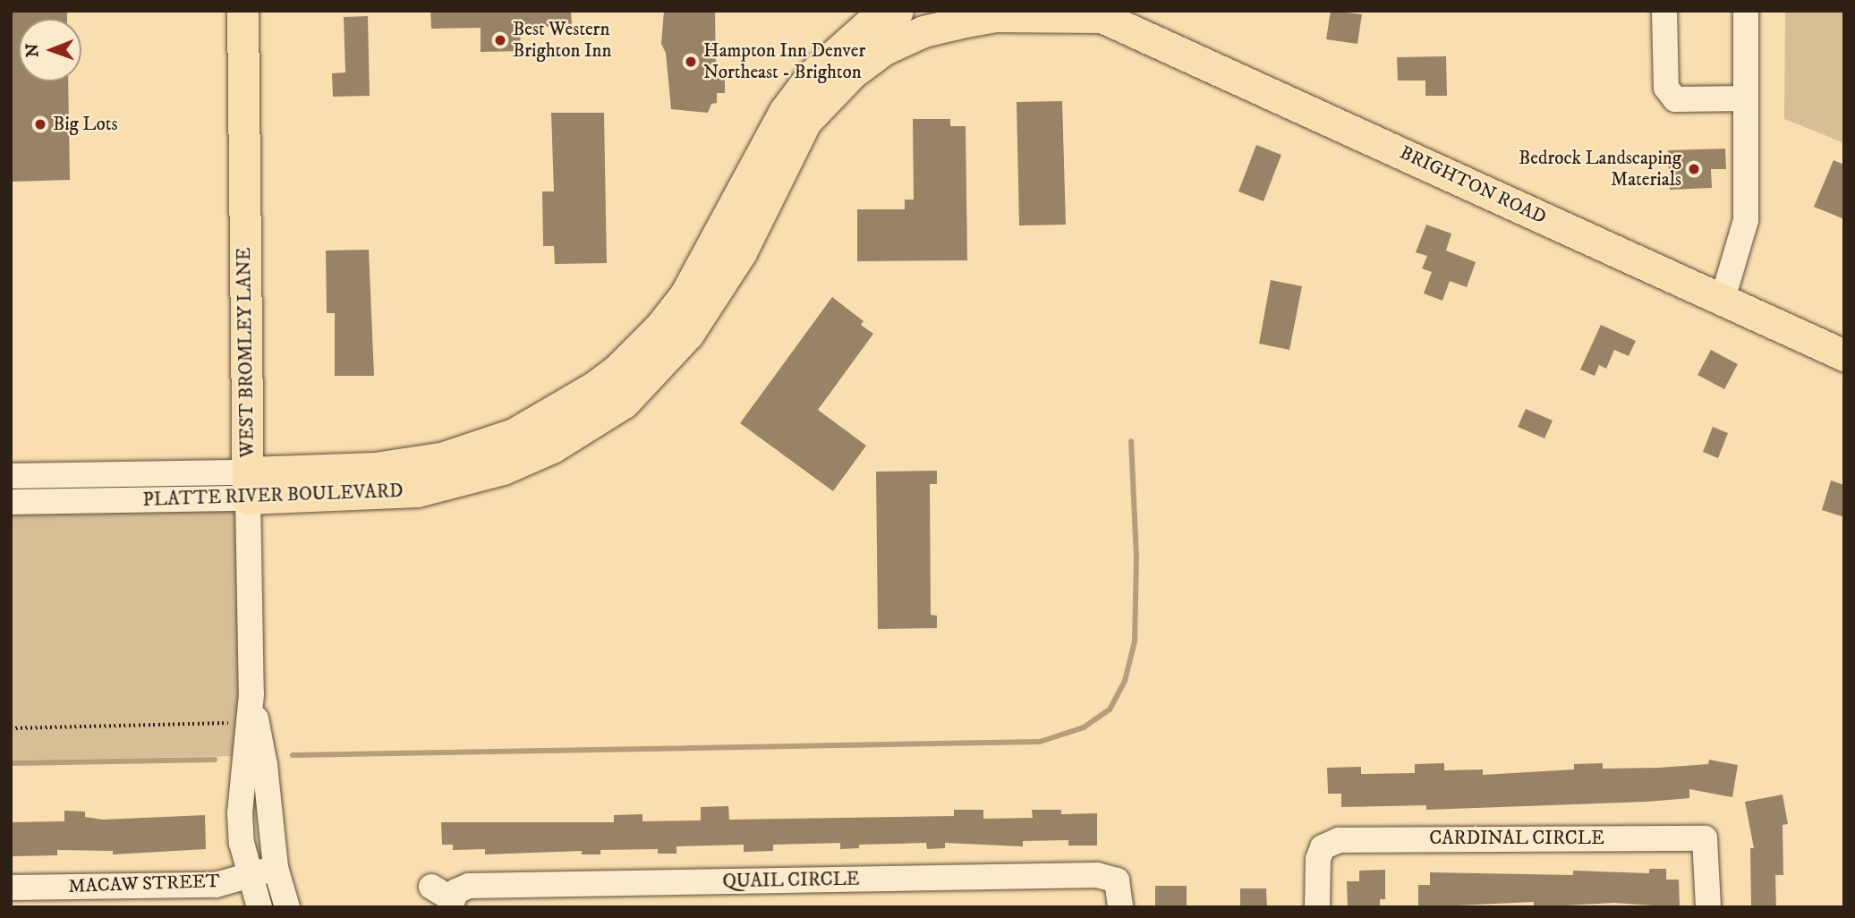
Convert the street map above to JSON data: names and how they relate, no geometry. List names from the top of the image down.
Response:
{
  "streets": {
    "main road": ["BRIGHTON ROAD", "WEST BROMLEY LANE", "PLATTE RIVER BOULEVARD"],
    "street": ["CARDINAL CIRCLE", "QUAIL CIRCLE", "MACAW STREET"]
  },
  "crossings": [
    ["BRIGHTON ROAD", "PLATTE RIVER BOULEVARD"],
    ["WEST BROMLEY LANE", "PLATTE RIVER BOULEVARD"],
    ["WEST BROMLEY LANE", "MACAW STREET"]
  ],
  "places": [
    "Best Western Brighton Inn",
    "Hampton Inn Denver Northeast - Brighton",
    "Big Lots",
    "Bedrock Landscaping Materials"
  ],
  "north": "left"
}
